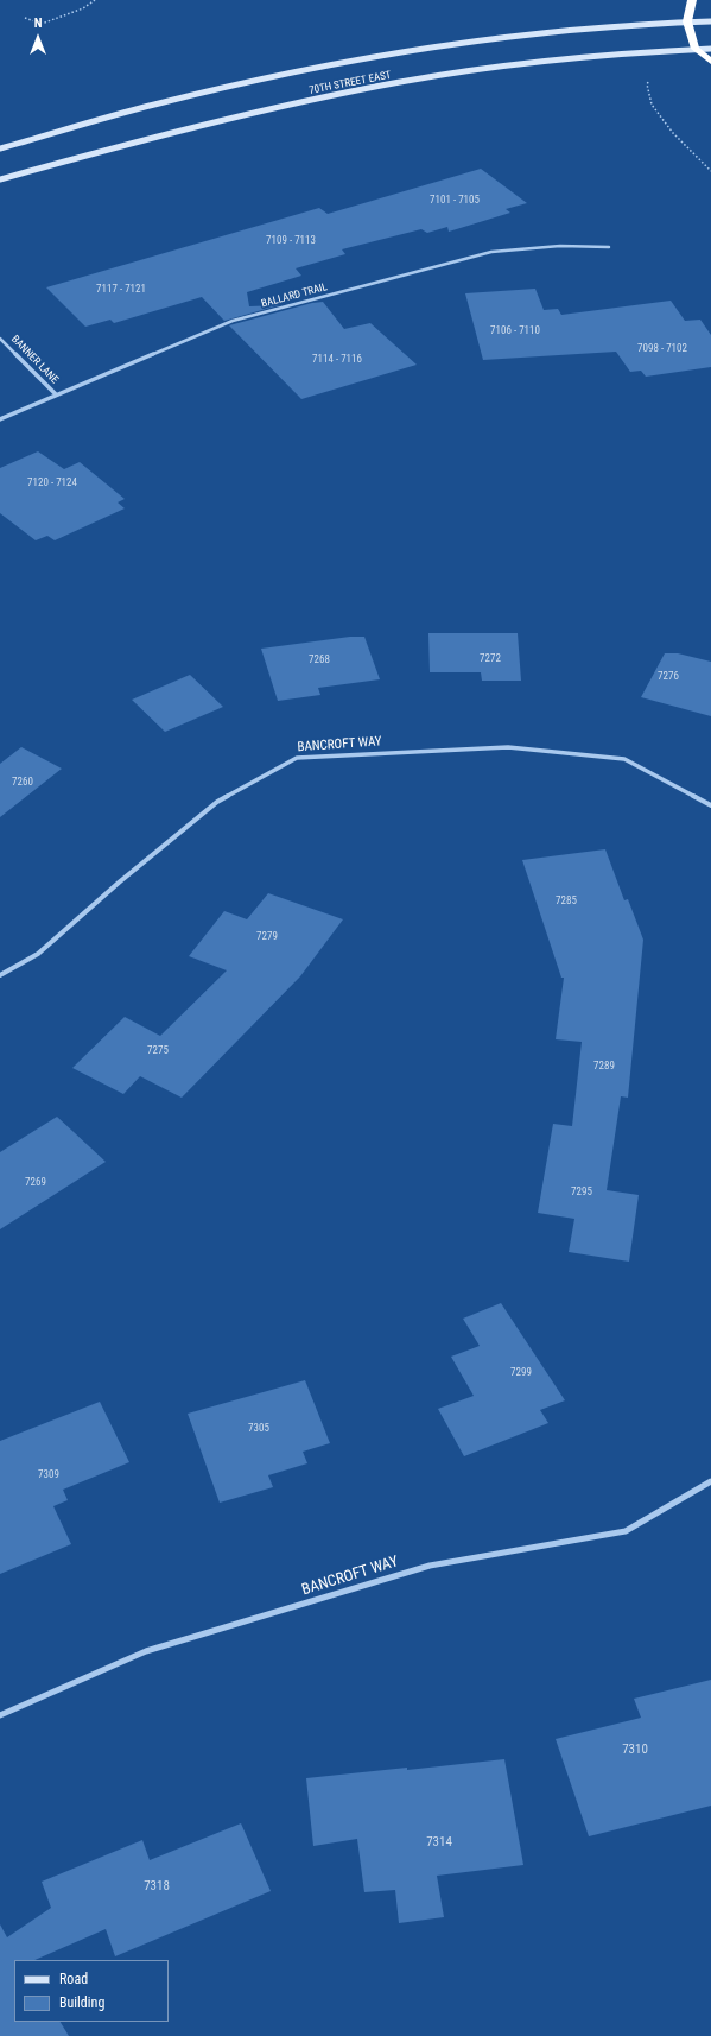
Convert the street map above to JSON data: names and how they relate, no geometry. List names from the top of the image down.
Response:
{
  "streets": {
    "main road": ["70TH STREET EAST"],
    "street": ["BALLARD TRAIL", "BANNER LANE", "BANCROFT WAY"]
  },
  "crossings": [
    ["BALLARD TRAIL", "BANNER LANE"]
  ],
  "house_numbers": [
    "7101 - 7105",
    "7109 - 7113",
    "7117 - 7121",
    "7106 - 7110",
    "7098 - 7102",
    "7114 - 7116",
    "7120 - 7124",
    "7272",
    "7268",
    "7276",
    "7260",
    "7285",
    "7279",
    "7275",
    "7289",
    "7269",
    "7295",
    "7299",
    "7305",
    "7309",
    "7310",
    "7314",
    "7318"
  ],
  "legend": ["Road", "Building"],
  "north": "top"
}
